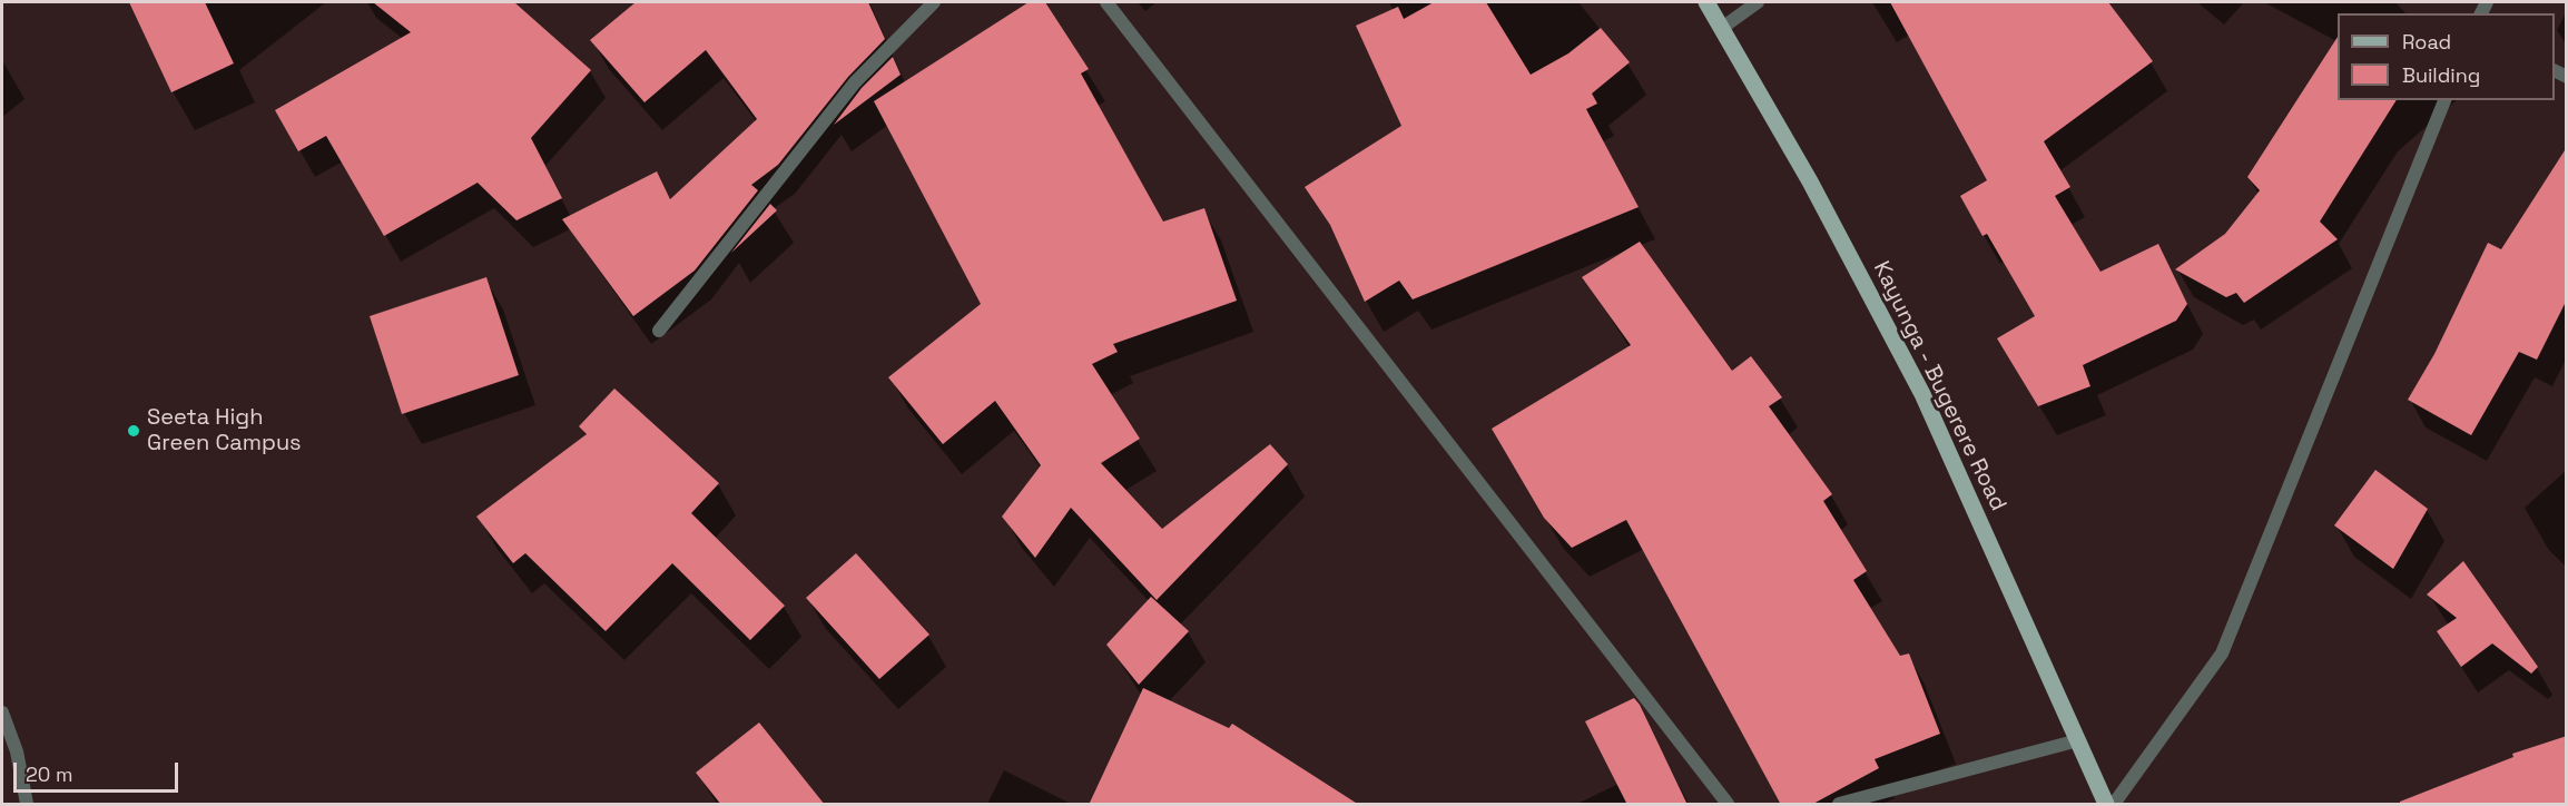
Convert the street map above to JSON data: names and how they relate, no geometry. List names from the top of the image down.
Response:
{
  "streets": {
    "main road": ["Kayunga - Bugerere Road"]
  },
  "places": ["Seeta High Green Campus"],
  "legend": ["Road", "Building"],
  "scale_bar": "20 m"
}
